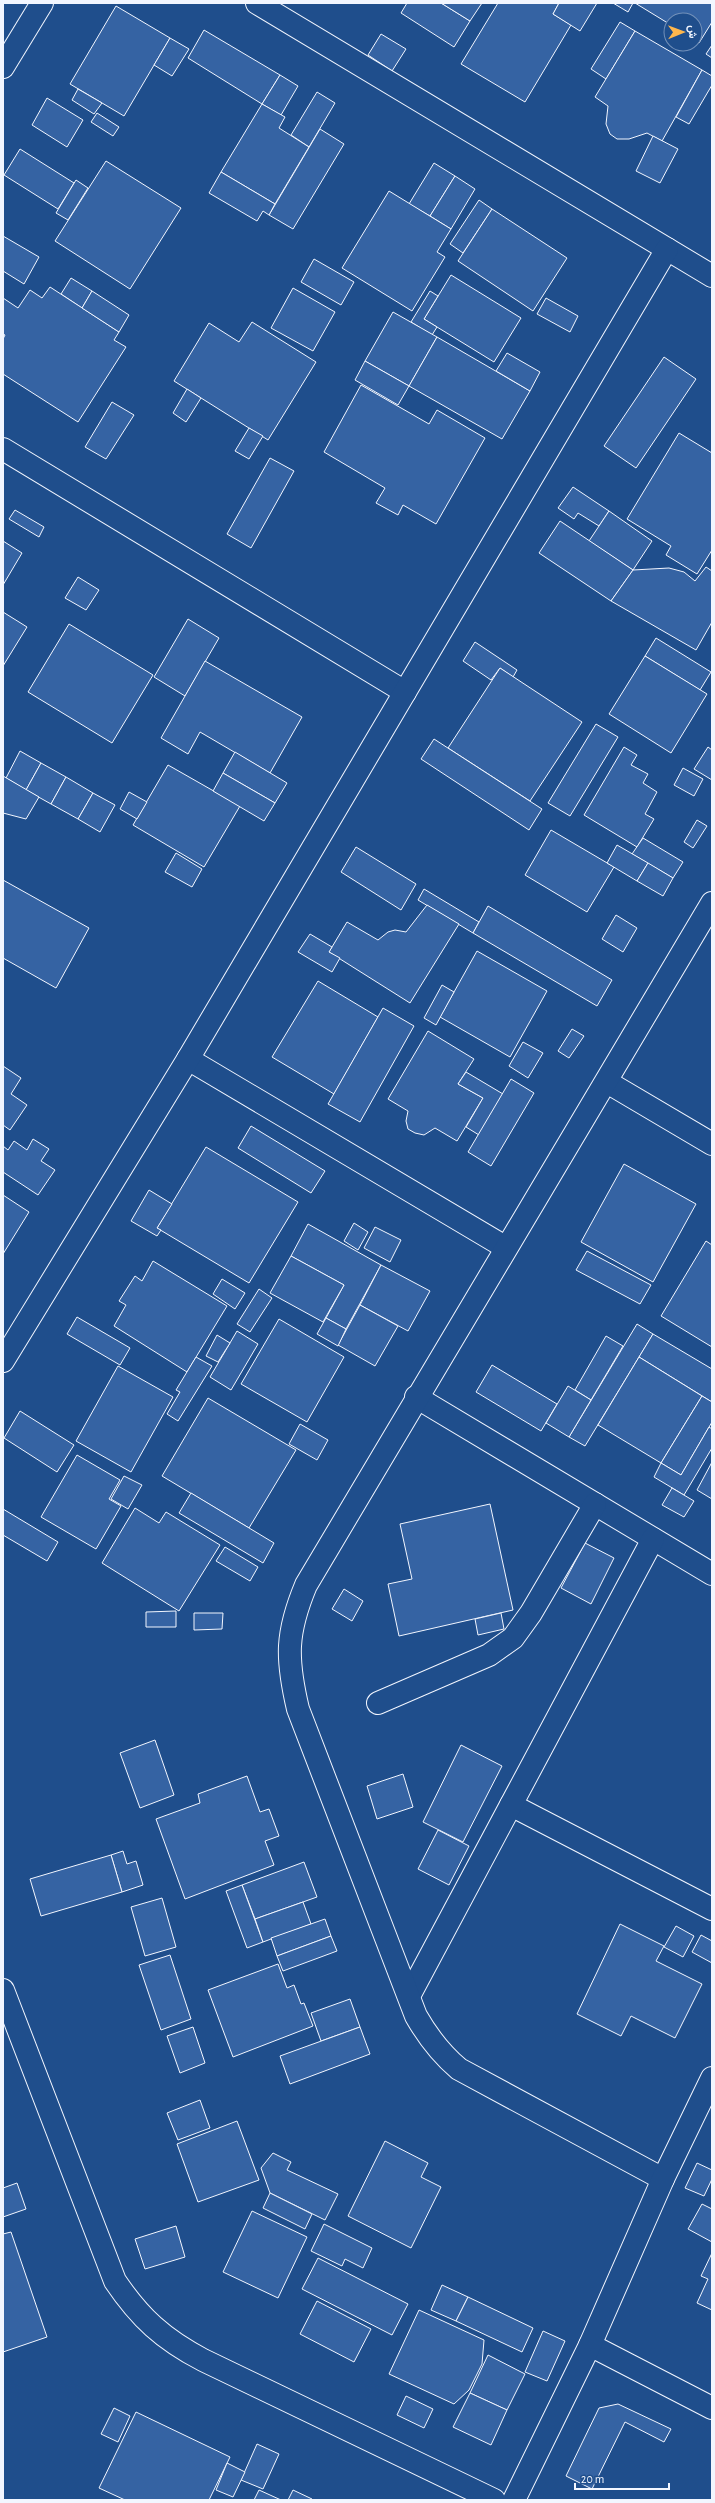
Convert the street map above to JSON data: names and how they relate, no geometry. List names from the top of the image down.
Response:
{
  "scale_bar": "20 m",
  "north": "right"
}
